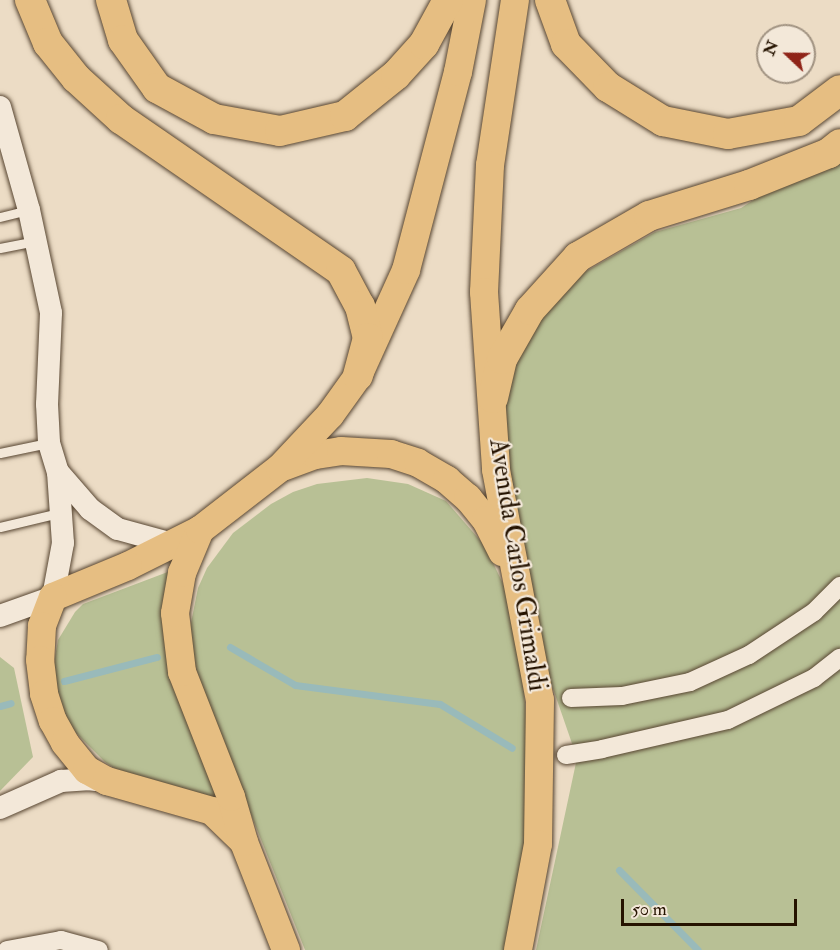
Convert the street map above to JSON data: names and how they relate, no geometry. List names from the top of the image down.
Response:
{
  "streets": {
    "main road": ["Avenida Carlos Grimaldi"]
  },
  "scale_bar": "50 m",
  "north": "left"
}
